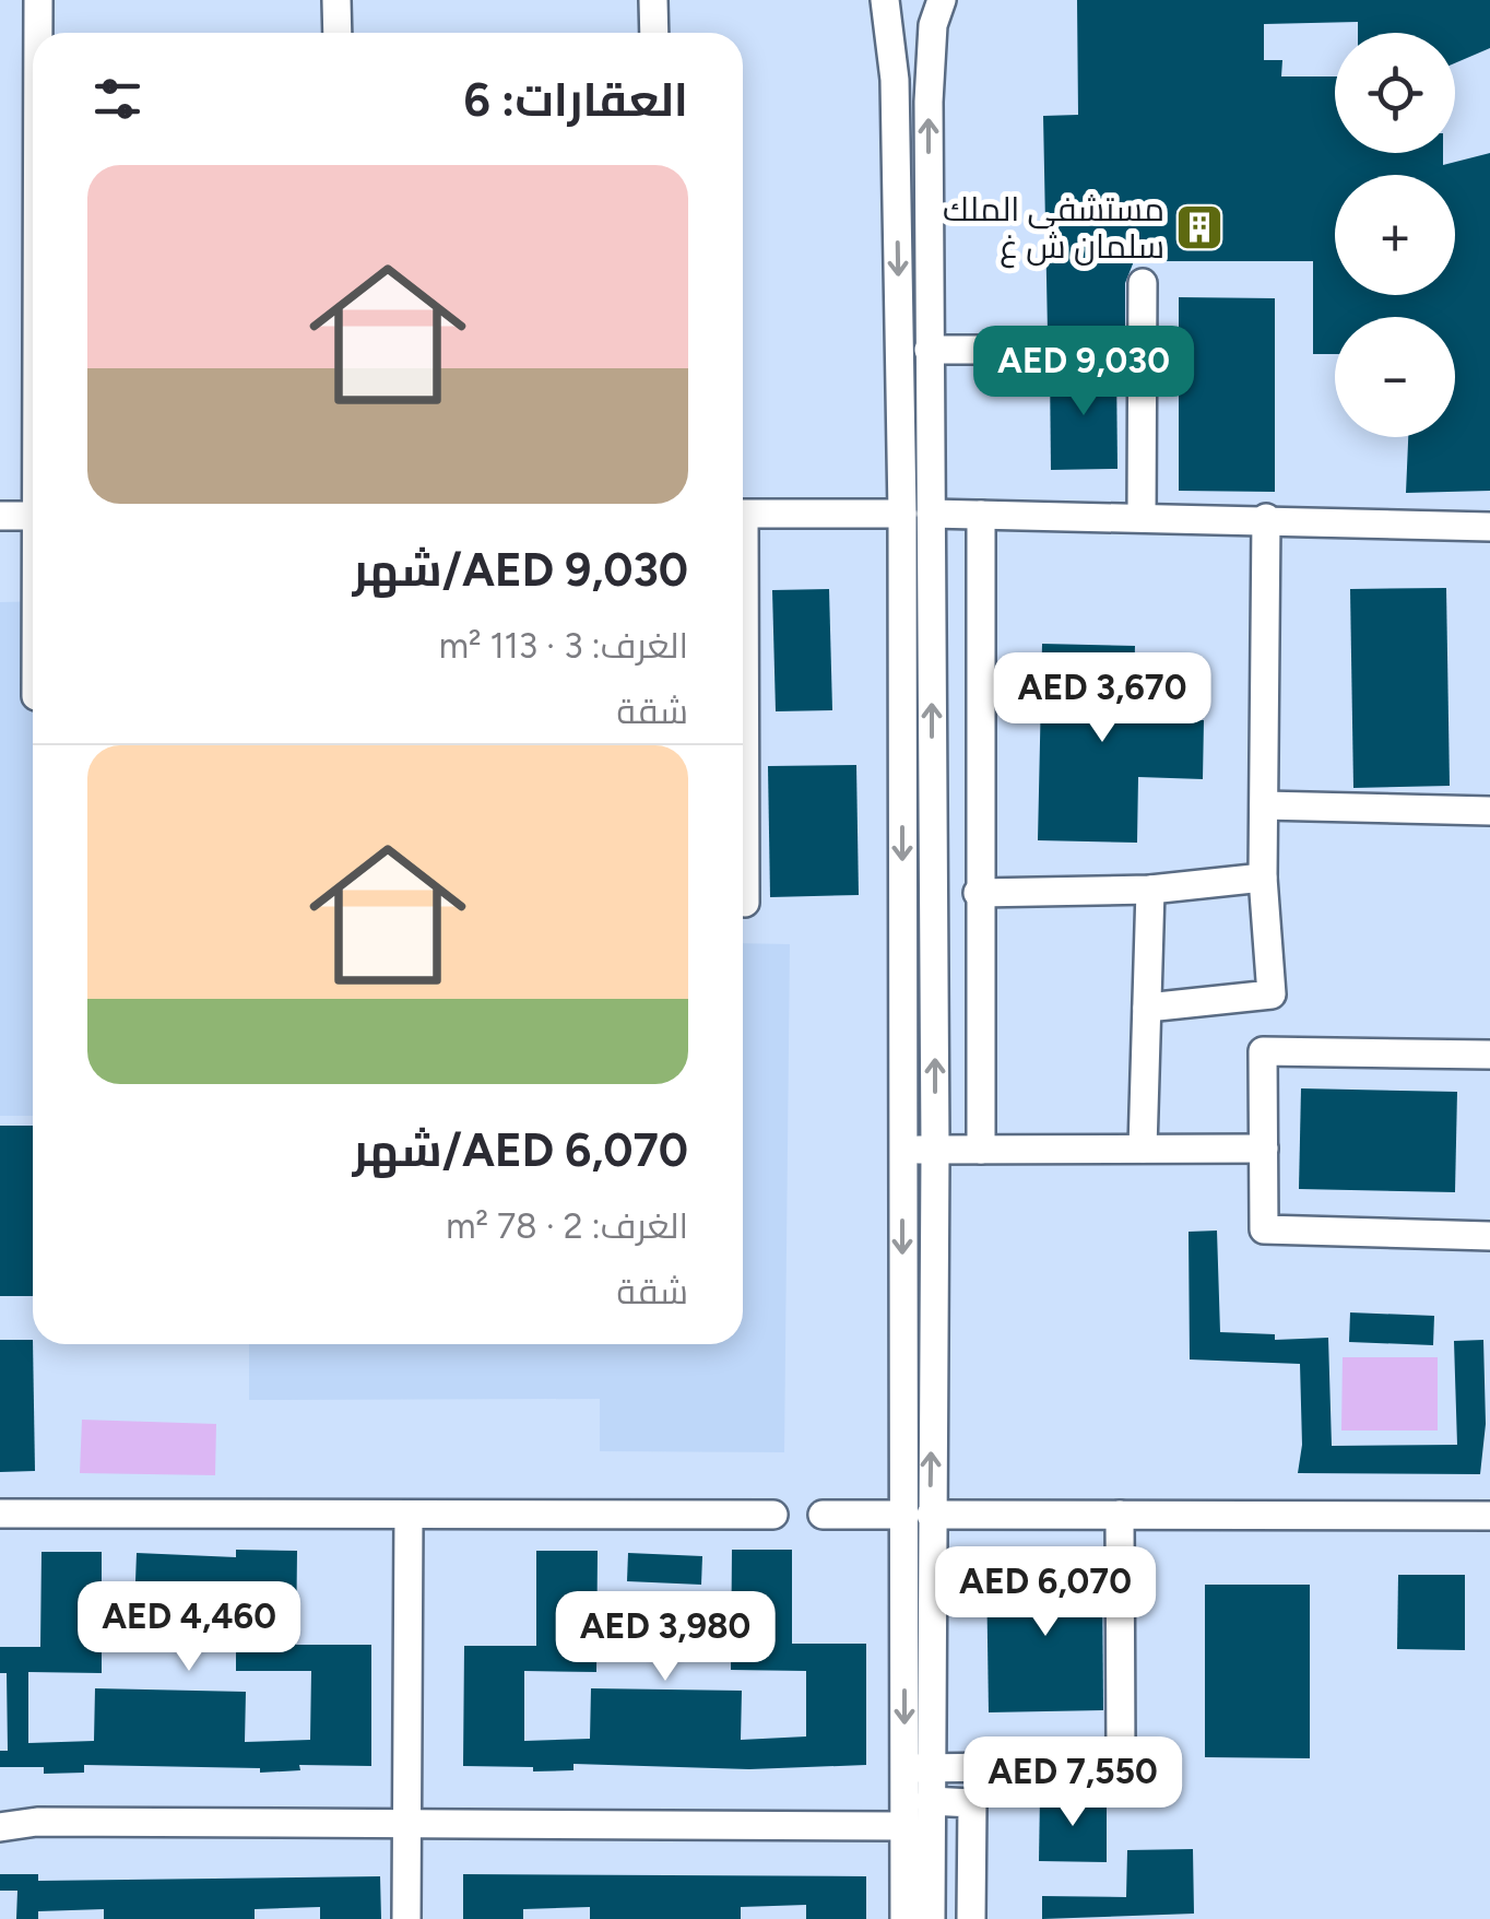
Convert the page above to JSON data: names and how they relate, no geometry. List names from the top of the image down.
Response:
{
  "places": {
    "building": ["مستشفى الملك سلمان ش غ"]
  },
  "page": {
    "map_buttons": ["+", "−"],
    "heading": "العقارات: 6",
    "list": [
      {
        "name": "AED 9,030/شهر",
        "note": "الغرف: 3 · 113 m² · شقة"
      },
      {
        "name": "AED 6,070/شهر",
        "note": "الغرف: 2 · 78 m² · شقة"
      }
    ],
    "price": [
      "AED 9,030",
      "AED 3,670",
      "AED 6,070",
      "AED 4,460",
      "AED 3,980",
      "AED 7,550"
    ]
  }
}
